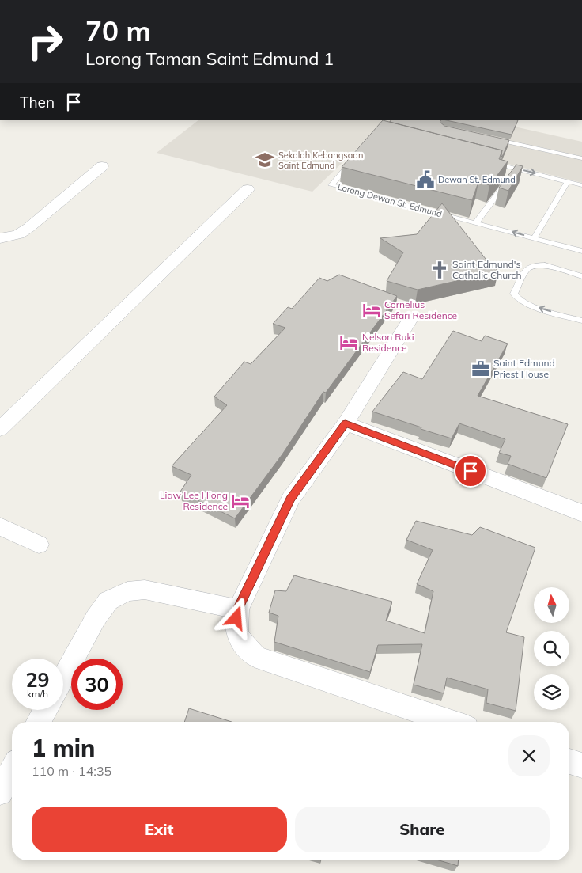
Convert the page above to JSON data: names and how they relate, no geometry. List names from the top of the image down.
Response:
{
  "streets": {
    "lane": ["Lorong Dewan St. Edmund"]
  },
  "places": {
    "school or university": ["Sekolah Kebangsaan Saint Edmund"],
    "public building": ["Dewan St. Edmund"],
    "church": ["Saint Edmund's Catholic Church"],
    "hotel": ["Cornelius Sefari Residence", "Nelson Ruki Residence", "Liaw Lee Hiong Residence"],
    "office": ["Saint Edmund Priest House"]
  },
  "north": "top",
  "page": {
    "turn": ["70 m", "Lorong Taman Saint Edmund 1"],
    "then": "Then",
    "speed": "29 km/h",
    "limit": "30",
    "heading": ["1 min", "110 m · 14:35"],
    "buttons": ["Exit", "Share"]
  }
}
